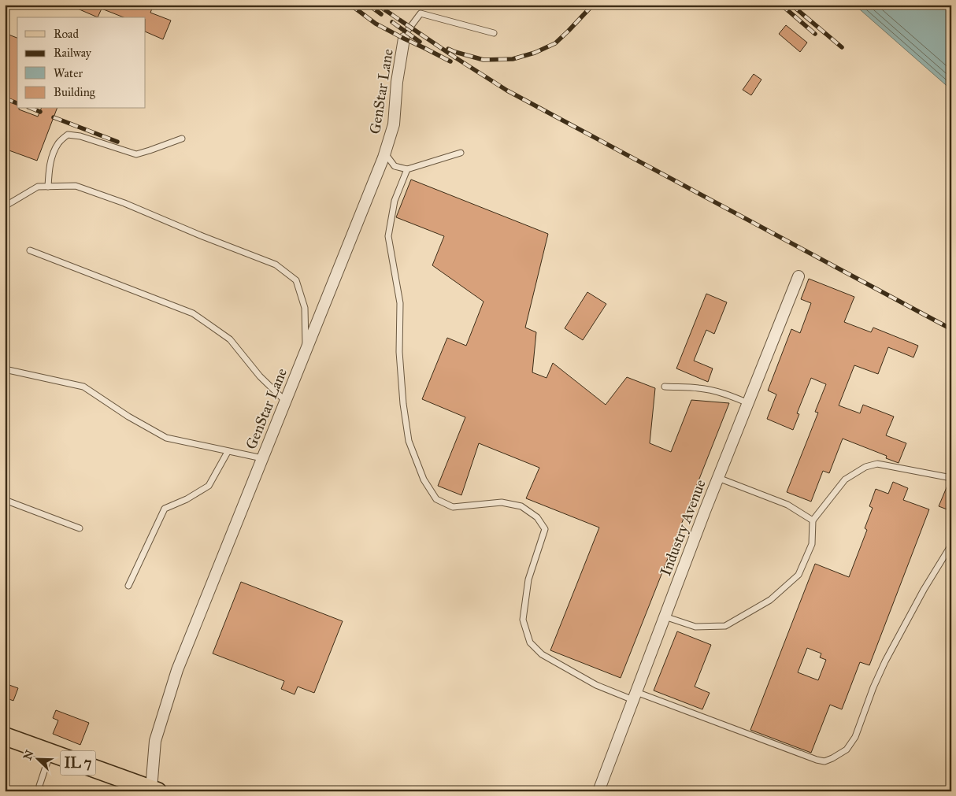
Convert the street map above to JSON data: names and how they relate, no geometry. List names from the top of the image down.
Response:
{
  "streets": {
    "main road": ["IL 7"],
    "street": ["GenStar Lane", "Industry Avenue"]
  },
  "crossings": [
    ["GenStar Lane", "IL 7"]
  ],
  "legend": [
    "Road",
    "Railway",
    "Water",
    "Building"
  ],
  "north": "top left"
}
